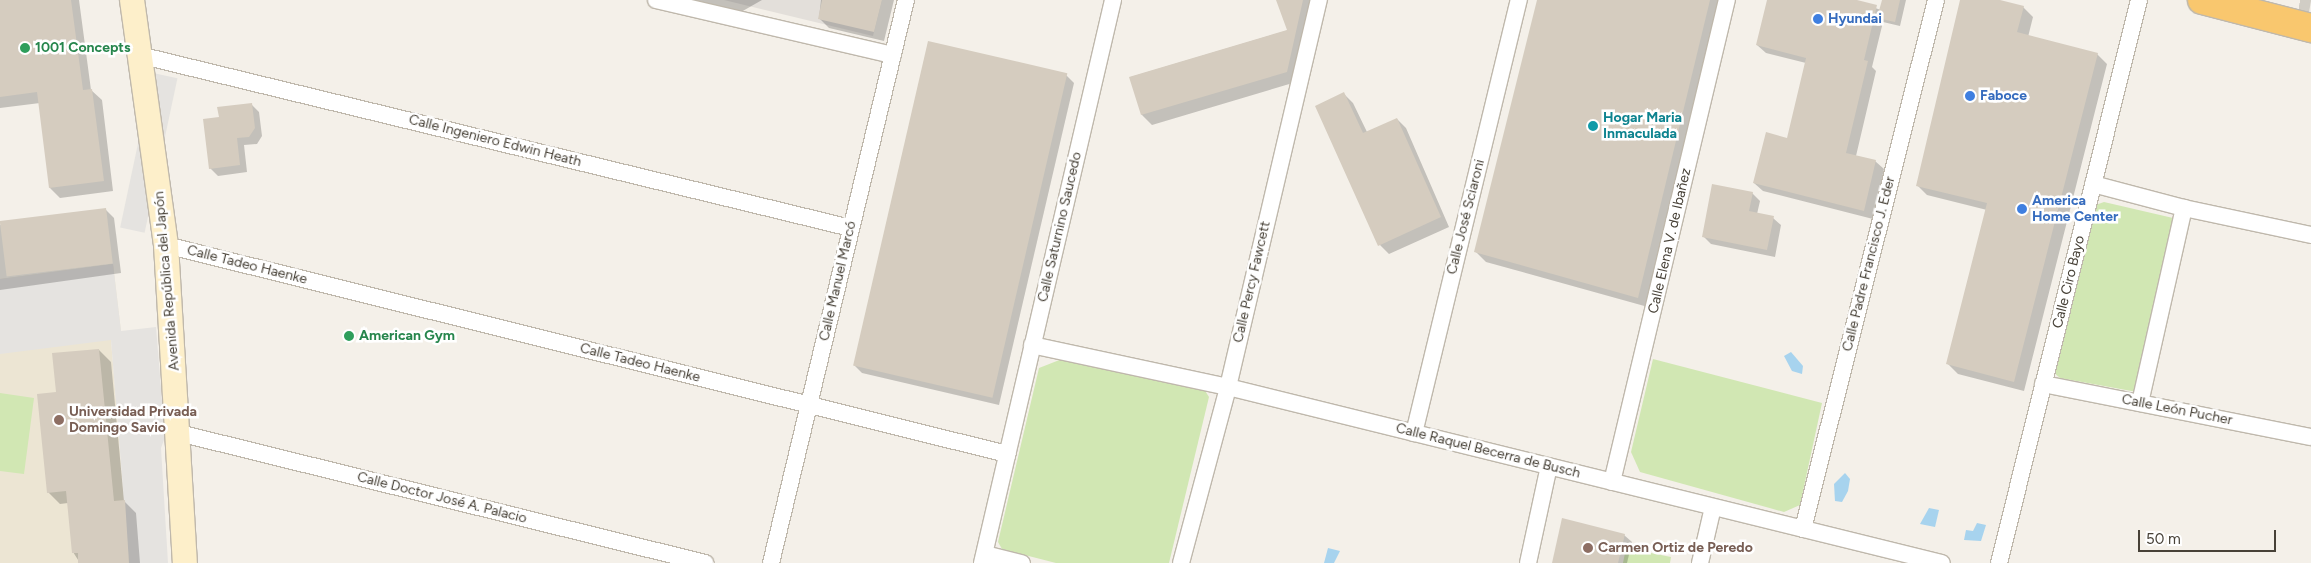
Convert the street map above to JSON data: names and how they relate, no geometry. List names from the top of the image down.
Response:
{
  "streets": {
    "street": [
      "Calle Ingeniero Edwin Heath",
      "Calle José Sciaroni",
      "Calle Saturnino Saucedo",
      "Calle Elena V. de Ibañez",
      "Calle Padre Francisco J. Eder",
      "Calle Tadeo Haenke",
      "Avenida República del Japón",
      "Calle Manuel Marcó",
      "Calle Percy Fawcett",
      "Calle Ciro Bayo",
      "Calle León Pucher",
      "Calle Raquel Becerra de Busch",
      "Calle Doctor José A. Palacio"
    ]
  },
  "crossings": [
    ["Calle Ingeniero Edwin Heath", "Avenida República del Japón"],
    ["Calle Ingeniero Edwin Heath", "Calle Manuel Marcó"],
    ["Calle José Sciaroni", "Calle Raquel Becerra de Busch"],
    ["Calle Saturnino Saucedo", "Calle Tadeo Haenke"],
    ["Calle Saturnino Saucedo", "Calle Raquel Becerra de Busch"],
    ["Calle Elena V. de Ibañez", "Calle Raquel Becerra de Busch"],
    ["Calle Padre Francisco J. Eder", "Calle Raquel Becerra de Busch"],
    ["Calle Tadeo Haenke", "Avenida República del Japón"],
    ["Calle Tadeo Haenke", "Calle Manuel Marcó"],
    ["Avenida República del Japón", "Calle Doctor José A. Palacio"],
    ["Calle Percy Fawcett", "Calle Raquel Becerra de Busch"],
    ["Calle Ciro Bayo", "Calle León Pucher"]
  ],
  "places": [
    "Hyundai",
    "1001 Concepts",
    "Faboce",
    "Hogar Maria Inmaculada",
    "America Home Center",
    "American Gym",
    "Universidad Privada Domingo Savio",
    "Carmen Ortiz de Peredo"
  ],
  "scale_bar": "50 m"
}
